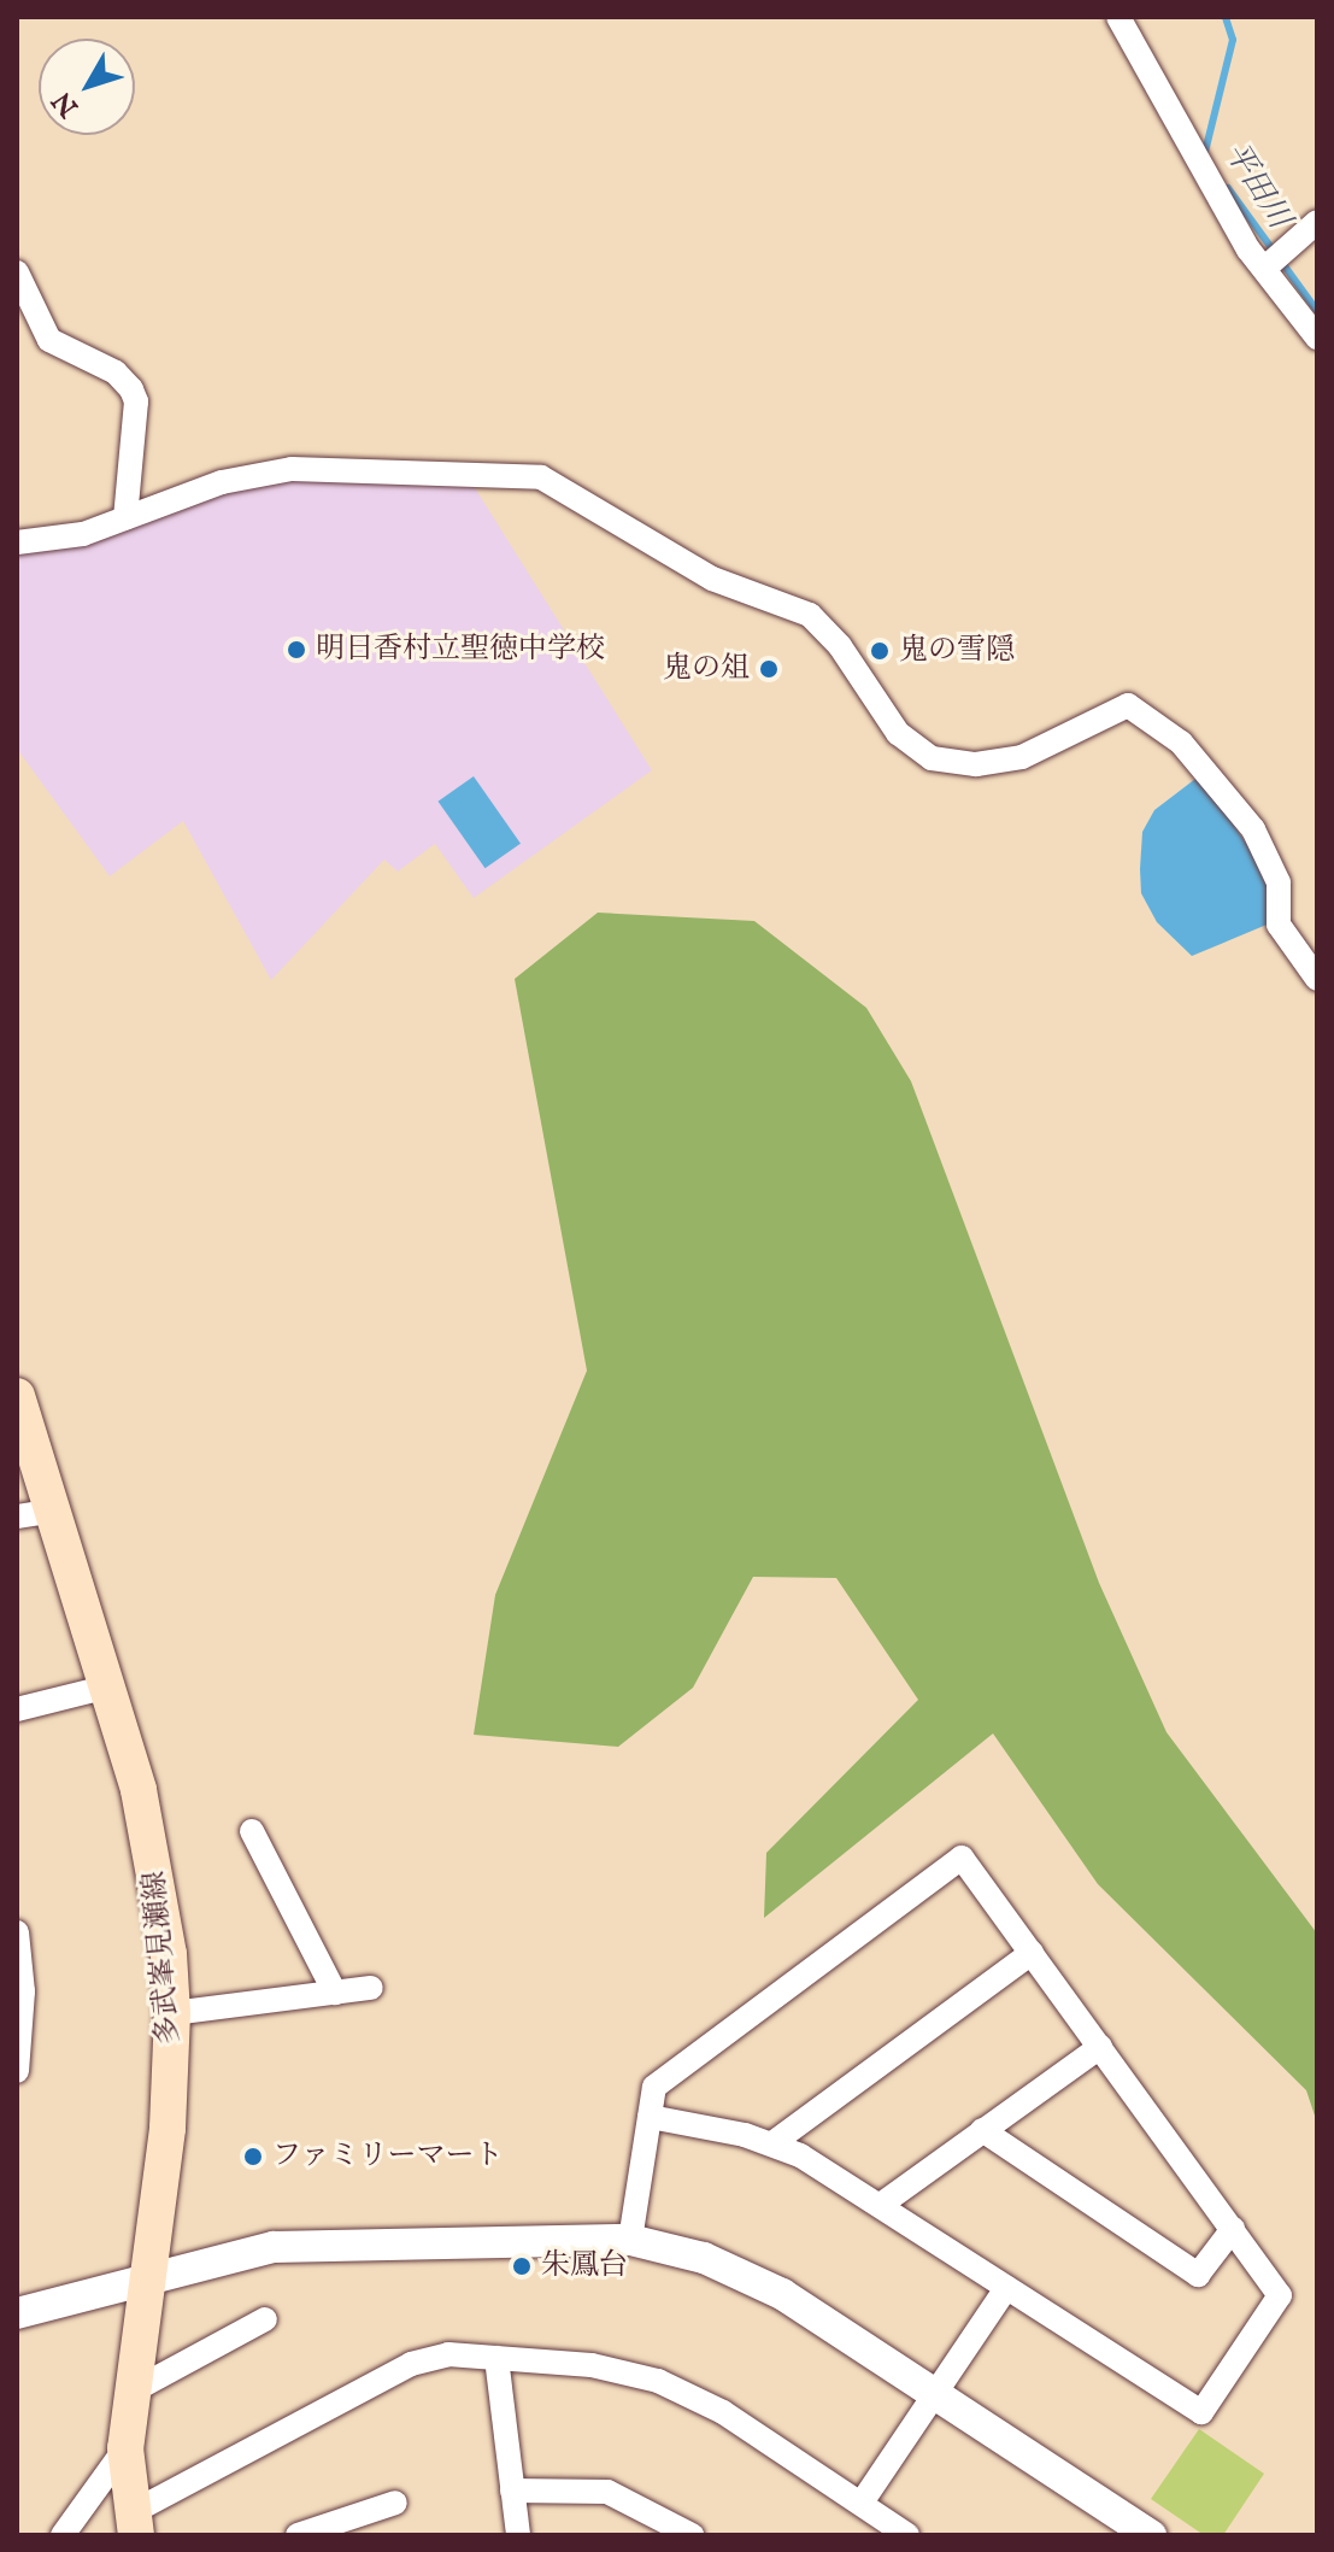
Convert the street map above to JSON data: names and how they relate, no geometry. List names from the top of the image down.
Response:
{
  "streets": {
    "main road": ["多武峯見瀬線"]
  },
  "water": ["平田川"],
  "places": [
    "明日香村立聖徳中学校",
    "鬼の雪隠",
    "鬼の俎",
    "ファミリーマート",
    "朱鳳台"
  ],
  "north": "bottom left"
}
